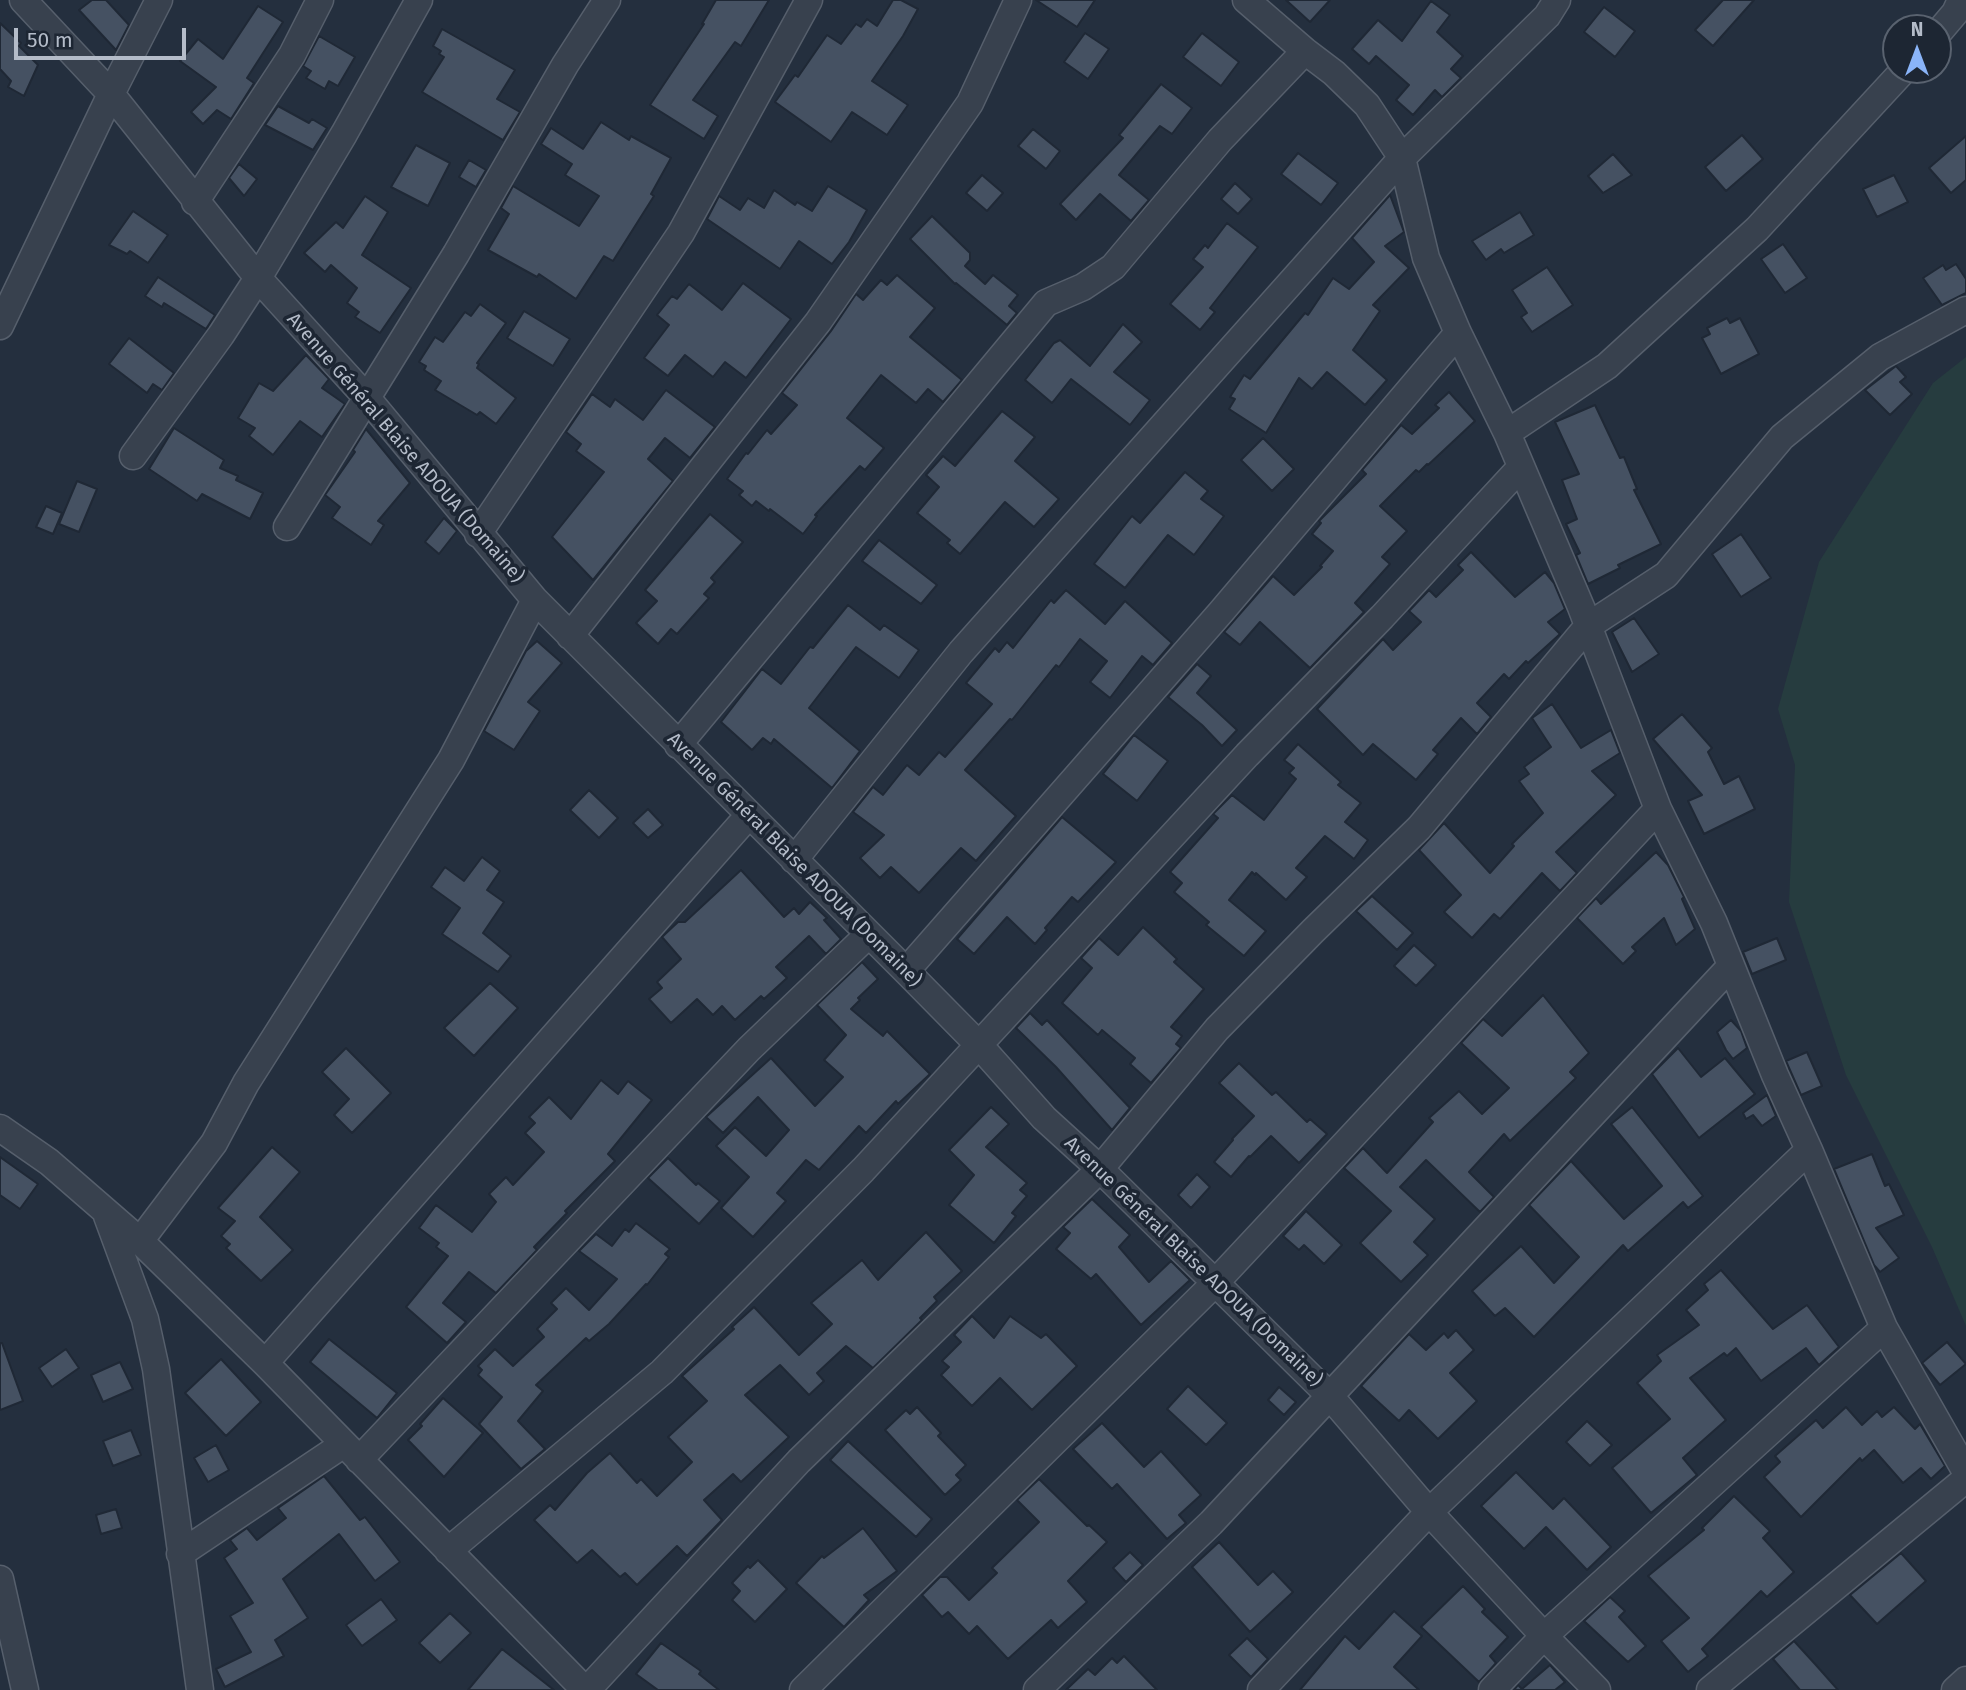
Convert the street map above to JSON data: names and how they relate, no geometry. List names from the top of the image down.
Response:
{
  "streets": {
    "street": ["Avenue Général Blaise ADOUA (Domaine)"]
  },
  "scale_bar": "50 m",
  "north": "top"
}
